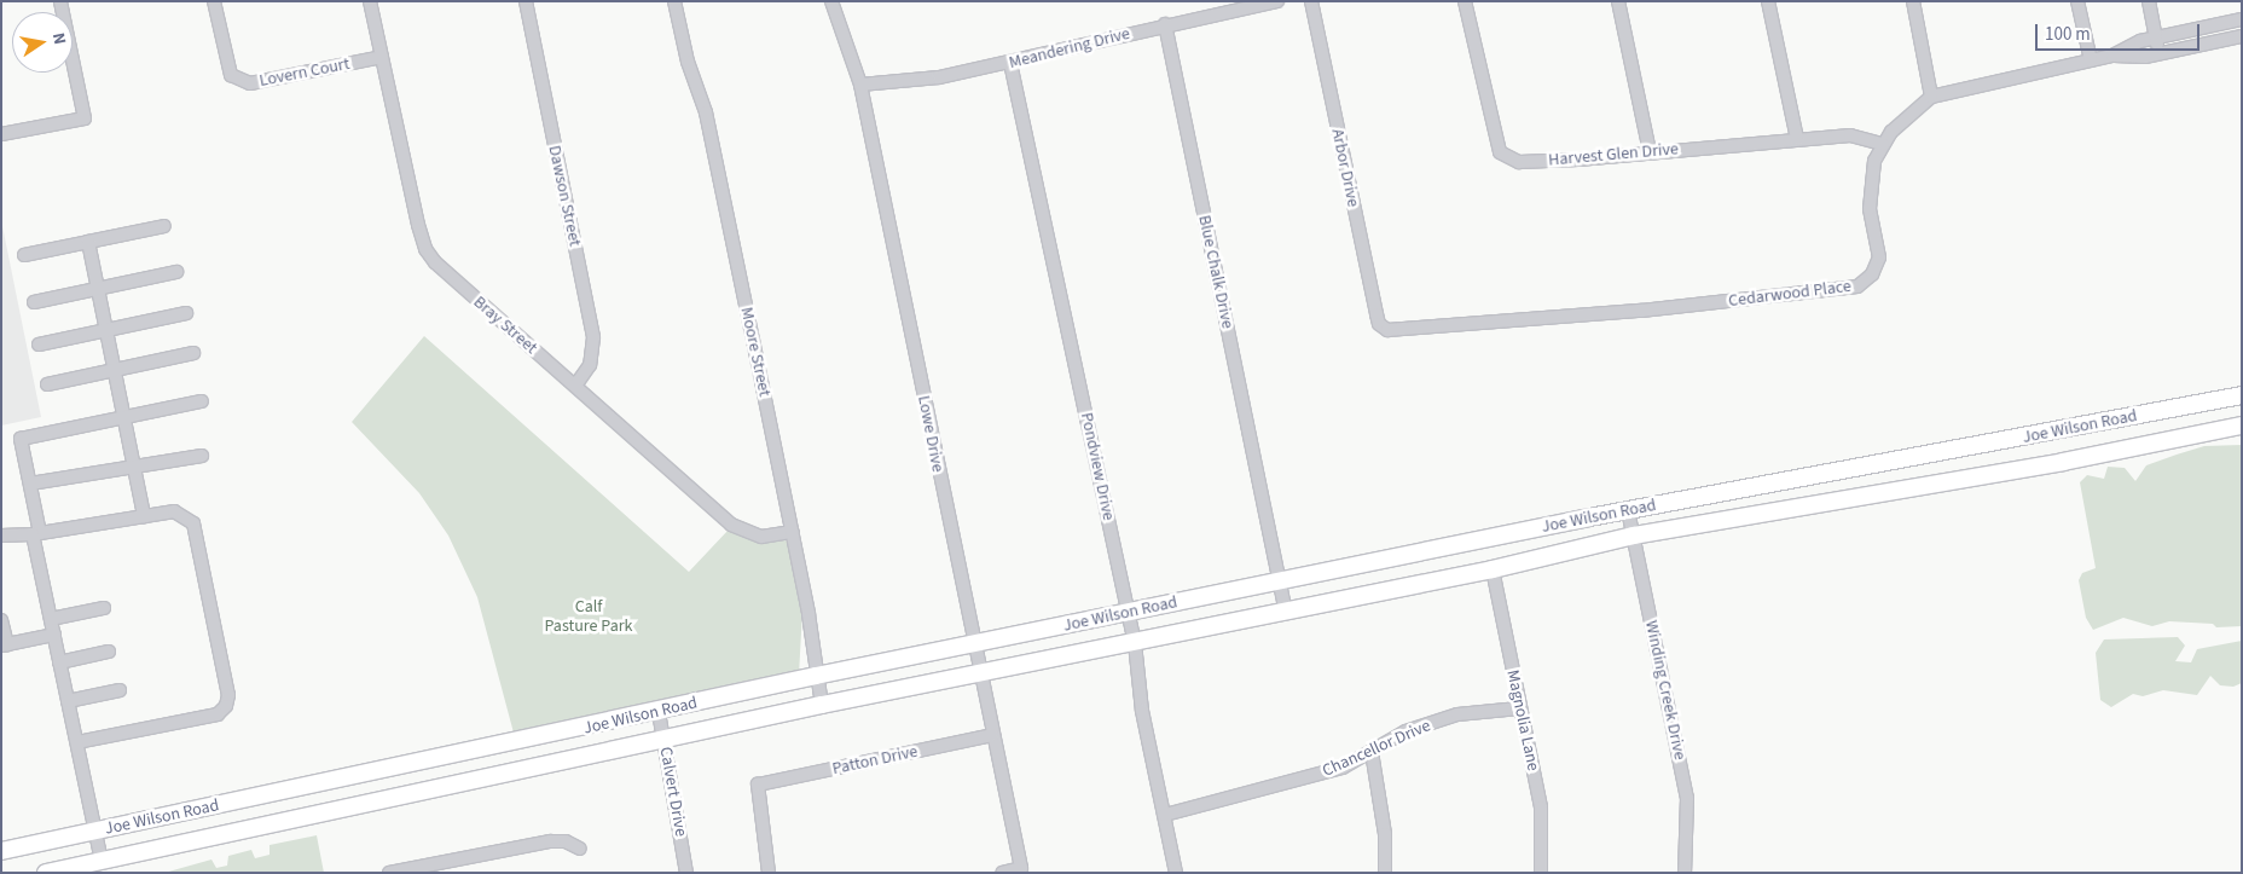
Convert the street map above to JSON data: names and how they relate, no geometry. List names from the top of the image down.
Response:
{
  "streets": {
    "main road": ["Joe Wilson Road"],
    "street": [
      "Meandering Drive",
      "Lovern Court",
      "Harvest Glen Drive",
      "Arbor Drive",
      "Dawson Street",
      "Blue Chalk Drive",
      "Cedarwood Place",
      "Bray Street",
      "Moore Street",
      "Lowe Drive",
      "Pondview Drive",
      "Winding Creek Drive",
      "Magnolia Lane",
      "Chancellor Drive",
      "Patton Drive",
      "Calvert Drive"
    ]
  },
  "crossings": [
    ["Meandering Drive", "Blue Chalk Drive"],
    ["Meandering Drive", "Lowe Drive"],
    ["Meandering Drive", "Pondview Drive"],
    ["Lovern Court", "Bray Street"],
    ["Harvest Glen Drive", "Cedarwood Place"],
    ["Arbor Drive", "Cedarwood Place"],
    ["Dawson Street", "Bray Street"],
    ["Blue Chalk Drive", "Joe Wilson Road"],
    ["Bray Street", "Moore Street"],
    ["Moore Street", "Joe Wilson Road"],
    ["Joe Wilson Road", "Lowe Drive"],
    ["Joe Wilson Road", "Pondview Drive"],
    ["Joe Wilson Road", "Winding Creek Drive"],
    ["Joe Wilson Road", "Magnolia Lane"],
    ["Joe Wilson Road", "Calvert Drive"],
    ["Lowe Drive", "Patton Drive"],
    ["Pondview Drive", "Chancellor Drive"],
    ["Magnolia Lane", "Chancellor Drive"]
  ],
  "parks": ["Calf Pasture Park"],
  "scale_bar": "100 m",
  "north": "right"
}
